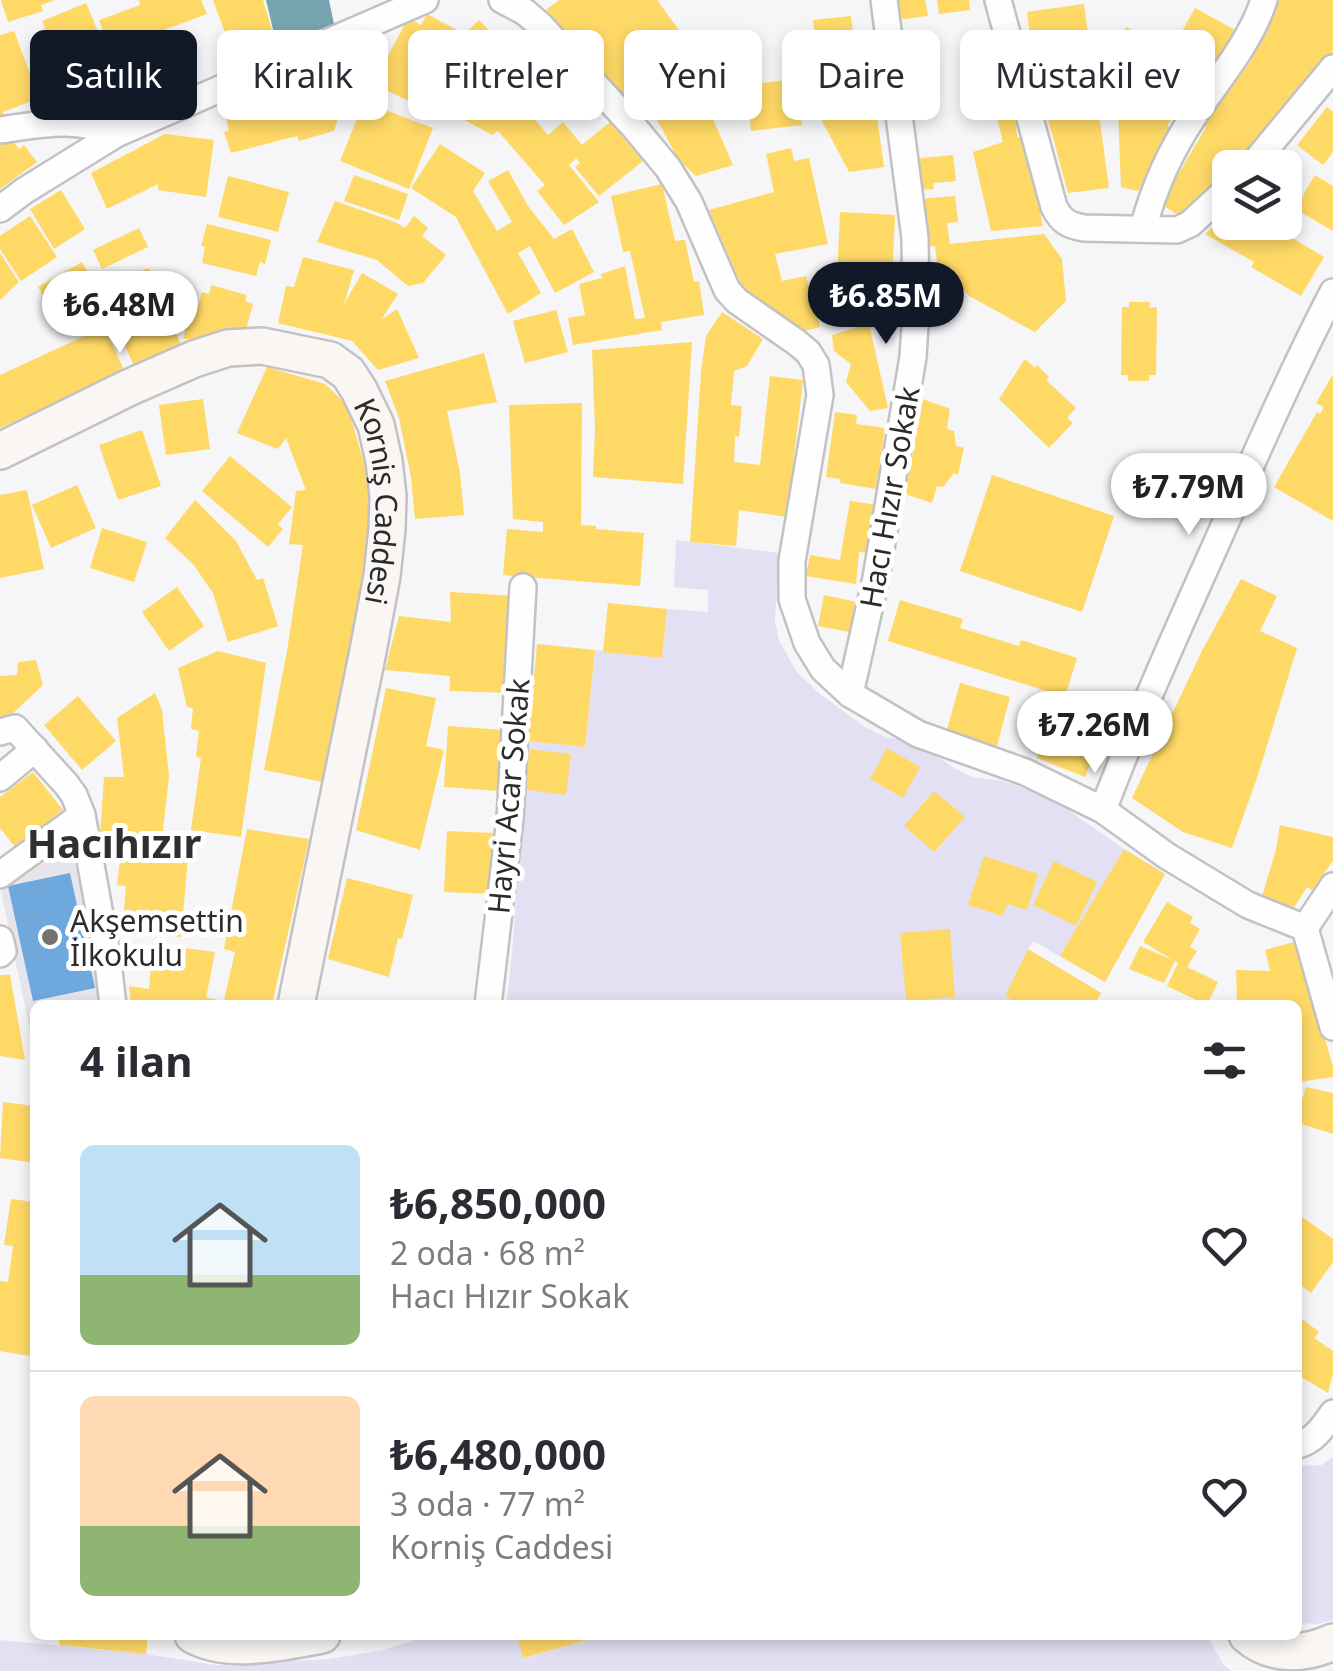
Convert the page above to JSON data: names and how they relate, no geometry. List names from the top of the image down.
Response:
{
  "streets": {
    "main road": ["Korniş Caddesi"],
    "street": ["Hacı Hızır Sokak", "Hayri Acar Sokak"]
  },
  "districts": ["Hacıhızır"],
  "places": ["Akşemsettin İlkokulu"],
  "page": {
    "chip": [
      "Satılık",
      "Kiralık",
      "Filtreler",
      "Yeni",
      "Daire",
      "Müstakil ev"
    ],
    "price": [
      "₺6.85M",
      "₺6.48M",
      "₺7.79M",
      "₺7.26M"
    ],
    "heading": "4 ilan",
    "list": [
      {
        "name": "₺6,850,000",
        "note": "2 oda · 68 m² · Hacı Hızır Sokak"
      },
      {
        "name": "₺6,480,000",
        "note": "3 oda · 77 m² · Korniş Caddesi"
      }
    ]
  }
}
